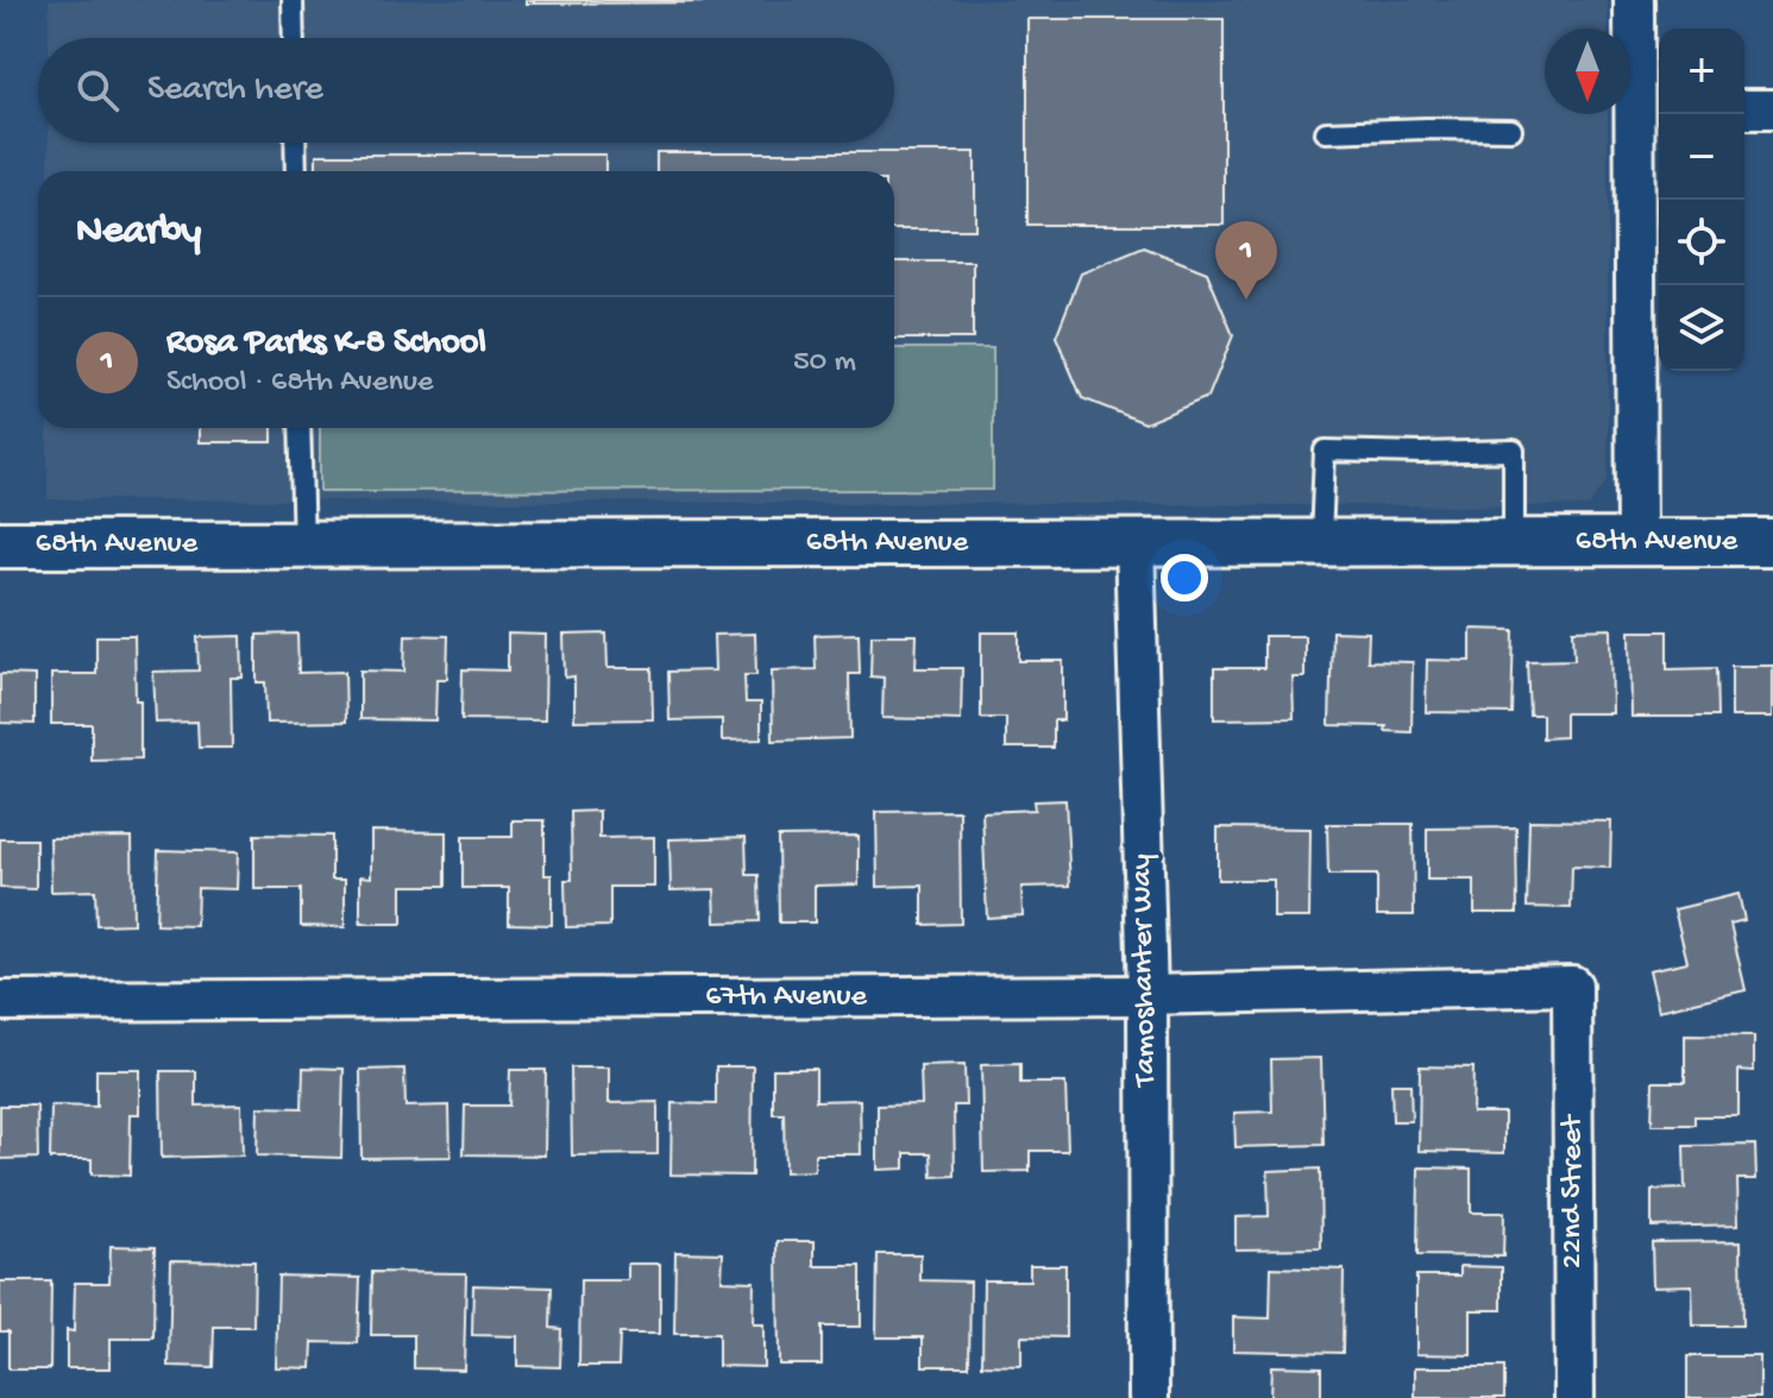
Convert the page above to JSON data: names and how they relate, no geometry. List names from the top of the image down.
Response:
{
  "streets": {
    "street": [
      "68th Avenue",
      "Tamoshanter Way",
      "67th Avenue",
      "22nd Street"
    ]
  },
  "crossings": [
    ["68th Avenue", "Tamoshanter Way"],
    ["Tamoshanter Way", "67th Avenue"],
    ["67th Avenue", "22nd Street"]
  ],
  "north": "bottom",
  "page": {
    "map_buttons": ["+", "−"],
    "search": "Search here",
    "heading": "Nearby",
    "pins": "1",
    "list": [
      {
        "mark": "1",
        "name": "Rosa Parks K-8 School",
        "note": "School · 68th Avenue",
        "value": "50 m"
      }
    ]
  }
}
